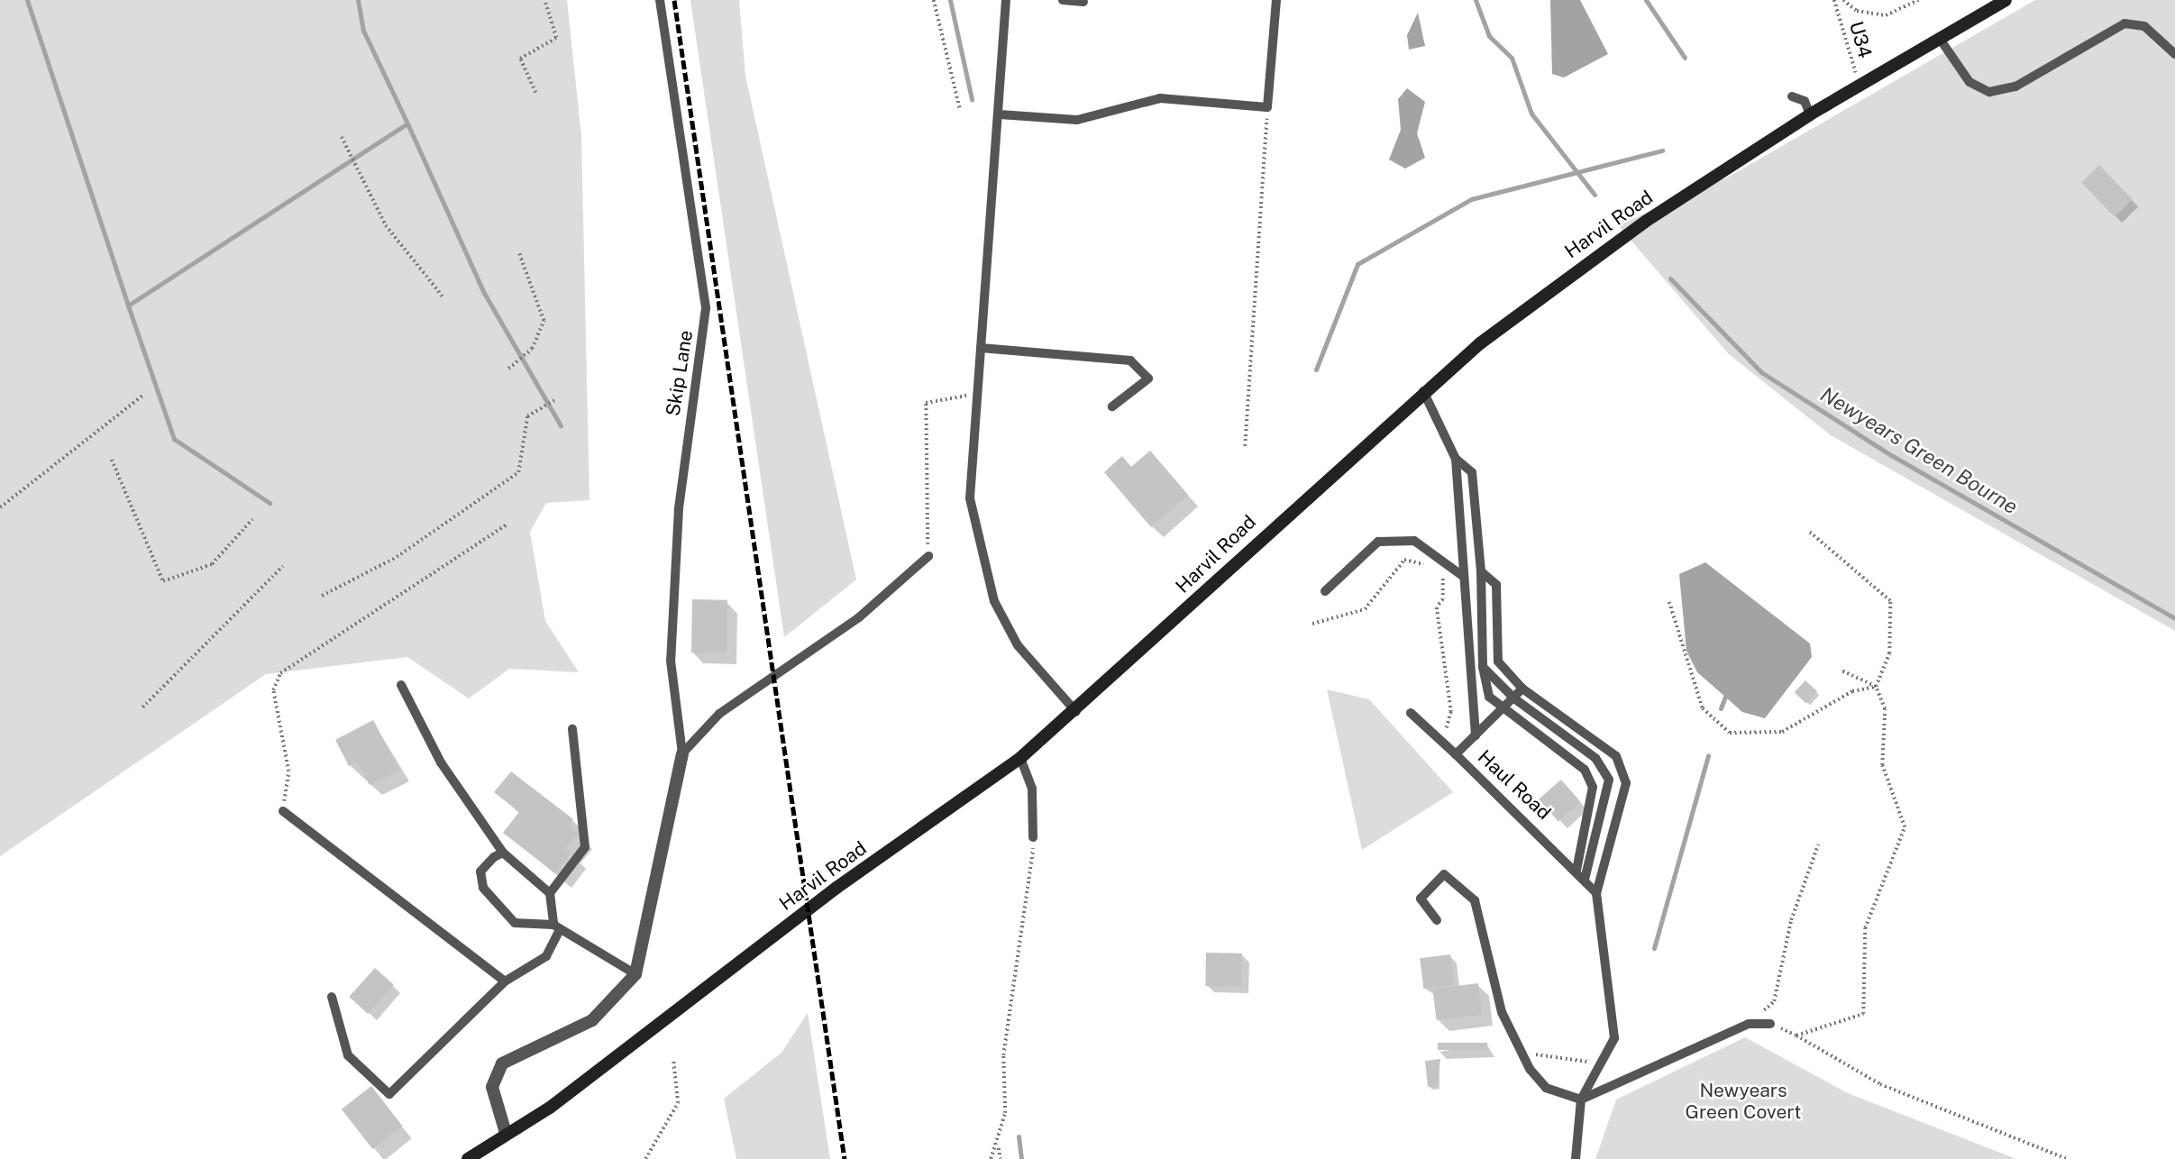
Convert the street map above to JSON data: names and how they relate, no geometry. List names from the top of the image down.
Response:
{
  "streets": {
    "street": ["Harvil Road"],
    "lane": ["Skip Lane", "Haul Road"],
    "path": ["U34"]
  },
  "crossings": [
    ["U34", "Harvil Road"]
  ],
  "water": ["Newyears Green Bourne"],
  "parks": ["Newyears Green Covert"]
}
